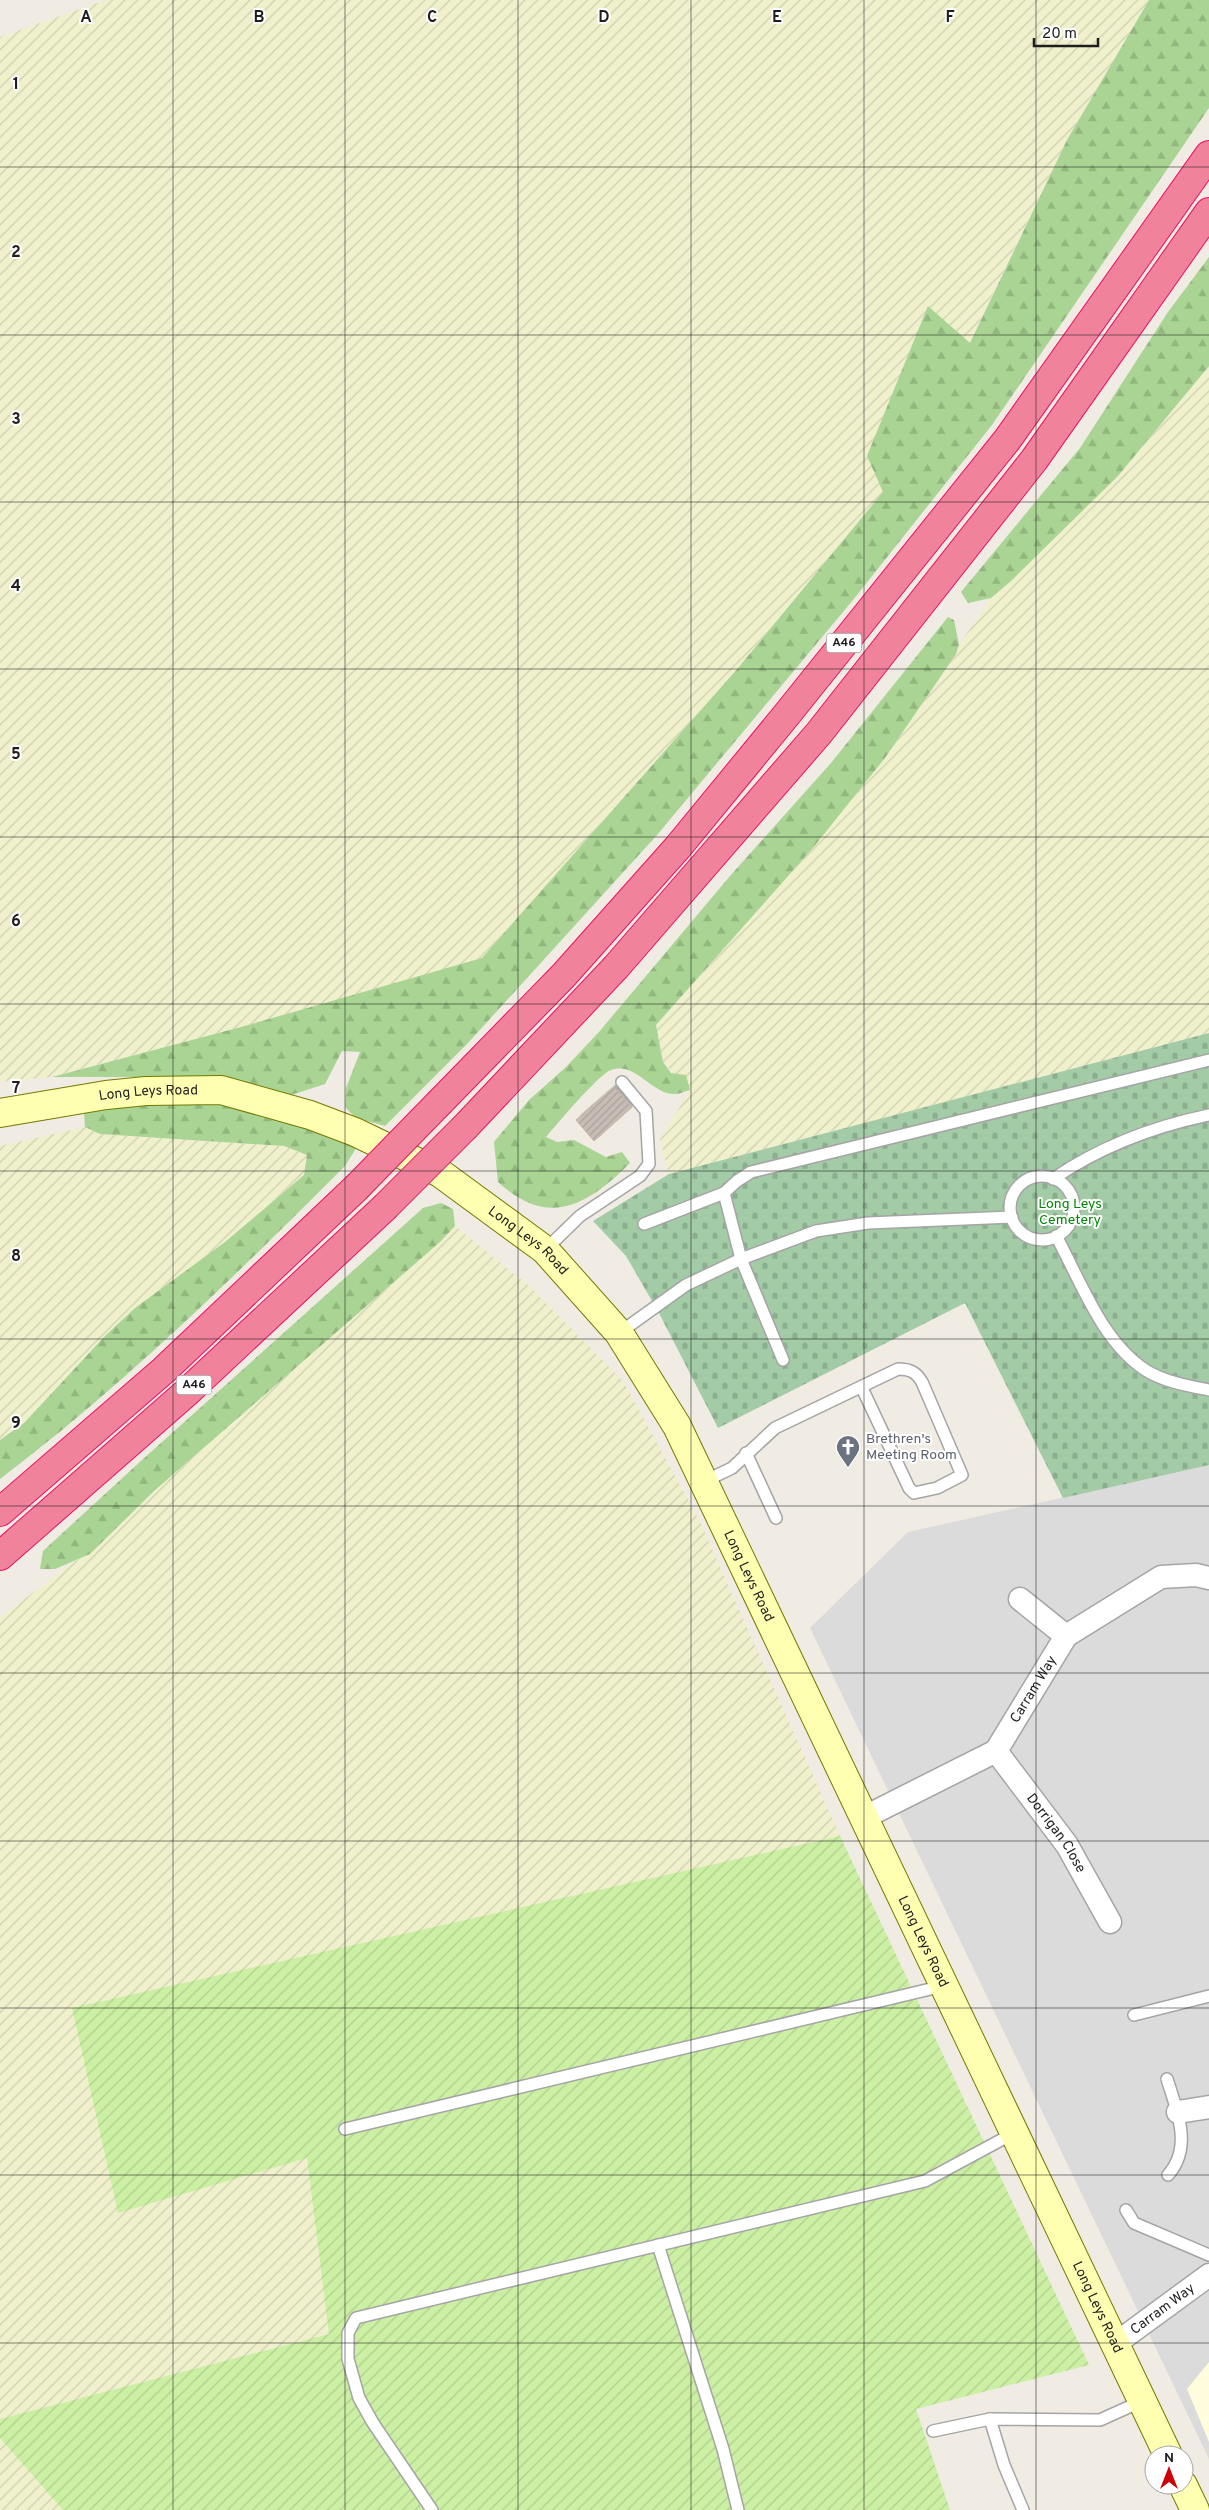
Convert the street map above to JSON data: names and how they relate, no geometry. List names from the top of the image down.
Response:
{
  "streets": {
    "highway": ["A46"],
    "street": ["Long Leys Road", "Carram Way", "Dorrigan Close"]
  },
  "crossings": [
    ["Long Leys Road", "Carram Way"],
    ["Carram Way", "Dorrigan Close"]
  ],
  "parks": ["Long Leys Cemetery"],
  "places": {
    "church": ["Brethren's Meeting Room"]
  },
  "scale_bar": "20 m",
  "north": "top",
  "grid": {
    "columns": [
      "A",
      "B",
      "C",
      "D",
      "E",
      "F"
    ],
    "rows": [
      "1",
      "2",
      "3",
      "4",
      "5",
      "6",
      "7",
      "8",
      "9"
    ]
  }
}
